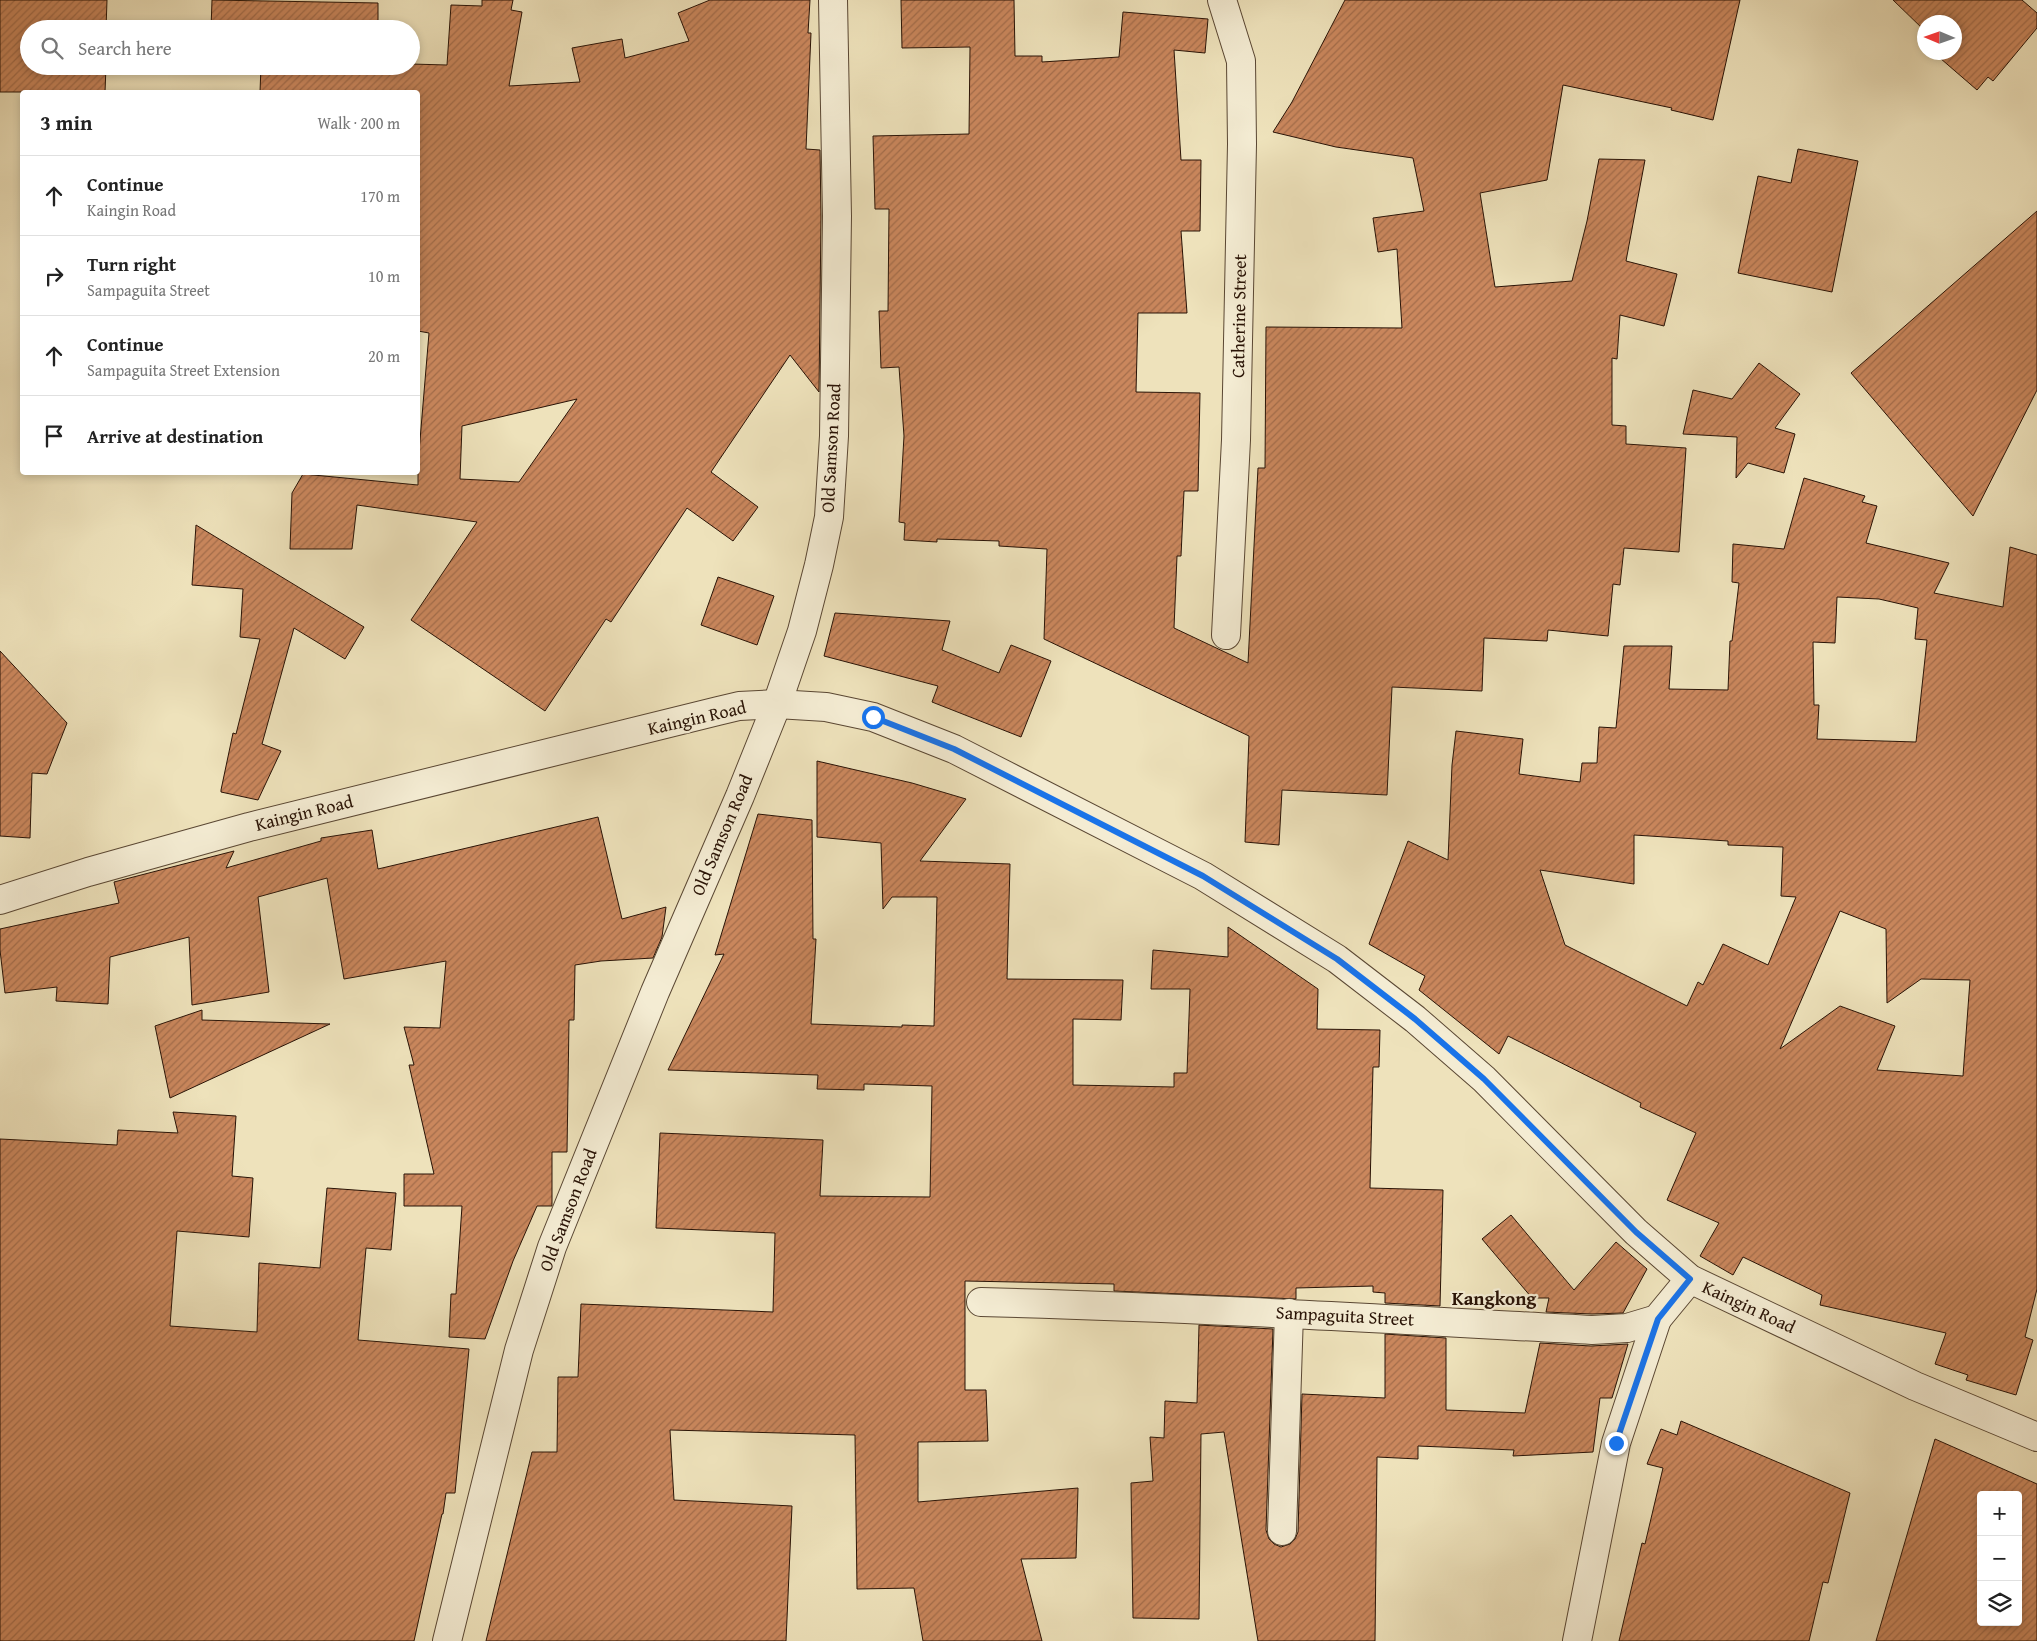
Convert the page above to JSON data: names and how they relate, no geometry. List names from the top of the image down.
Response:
{
  "streets": {
    "street": [
      "Catherine Street",
      "Old Samson Road",
      "Kaingin Road",
      "Sampaguita Street"
    ]
  },
  "crossings": [
    ["Old Samson Road", "Kaingin Road"]
  ],
  "districts": ["Kangkong"],
  "north": "left",
  "page": {
    "search": "Search here",
    "heading": ["3 min", "Walk · 200 m"],
    "list": [
      ["Continue", "Kaingin Road", "170 m"],
      ["Turn right", "Sampaguita Street", "10 m"],
      ["Continue", "Sampaguita Street Extension", "20 m"],
      "Arrive at destination"
    ],
    "map_buttons": ["+", "−"]
  }
}
